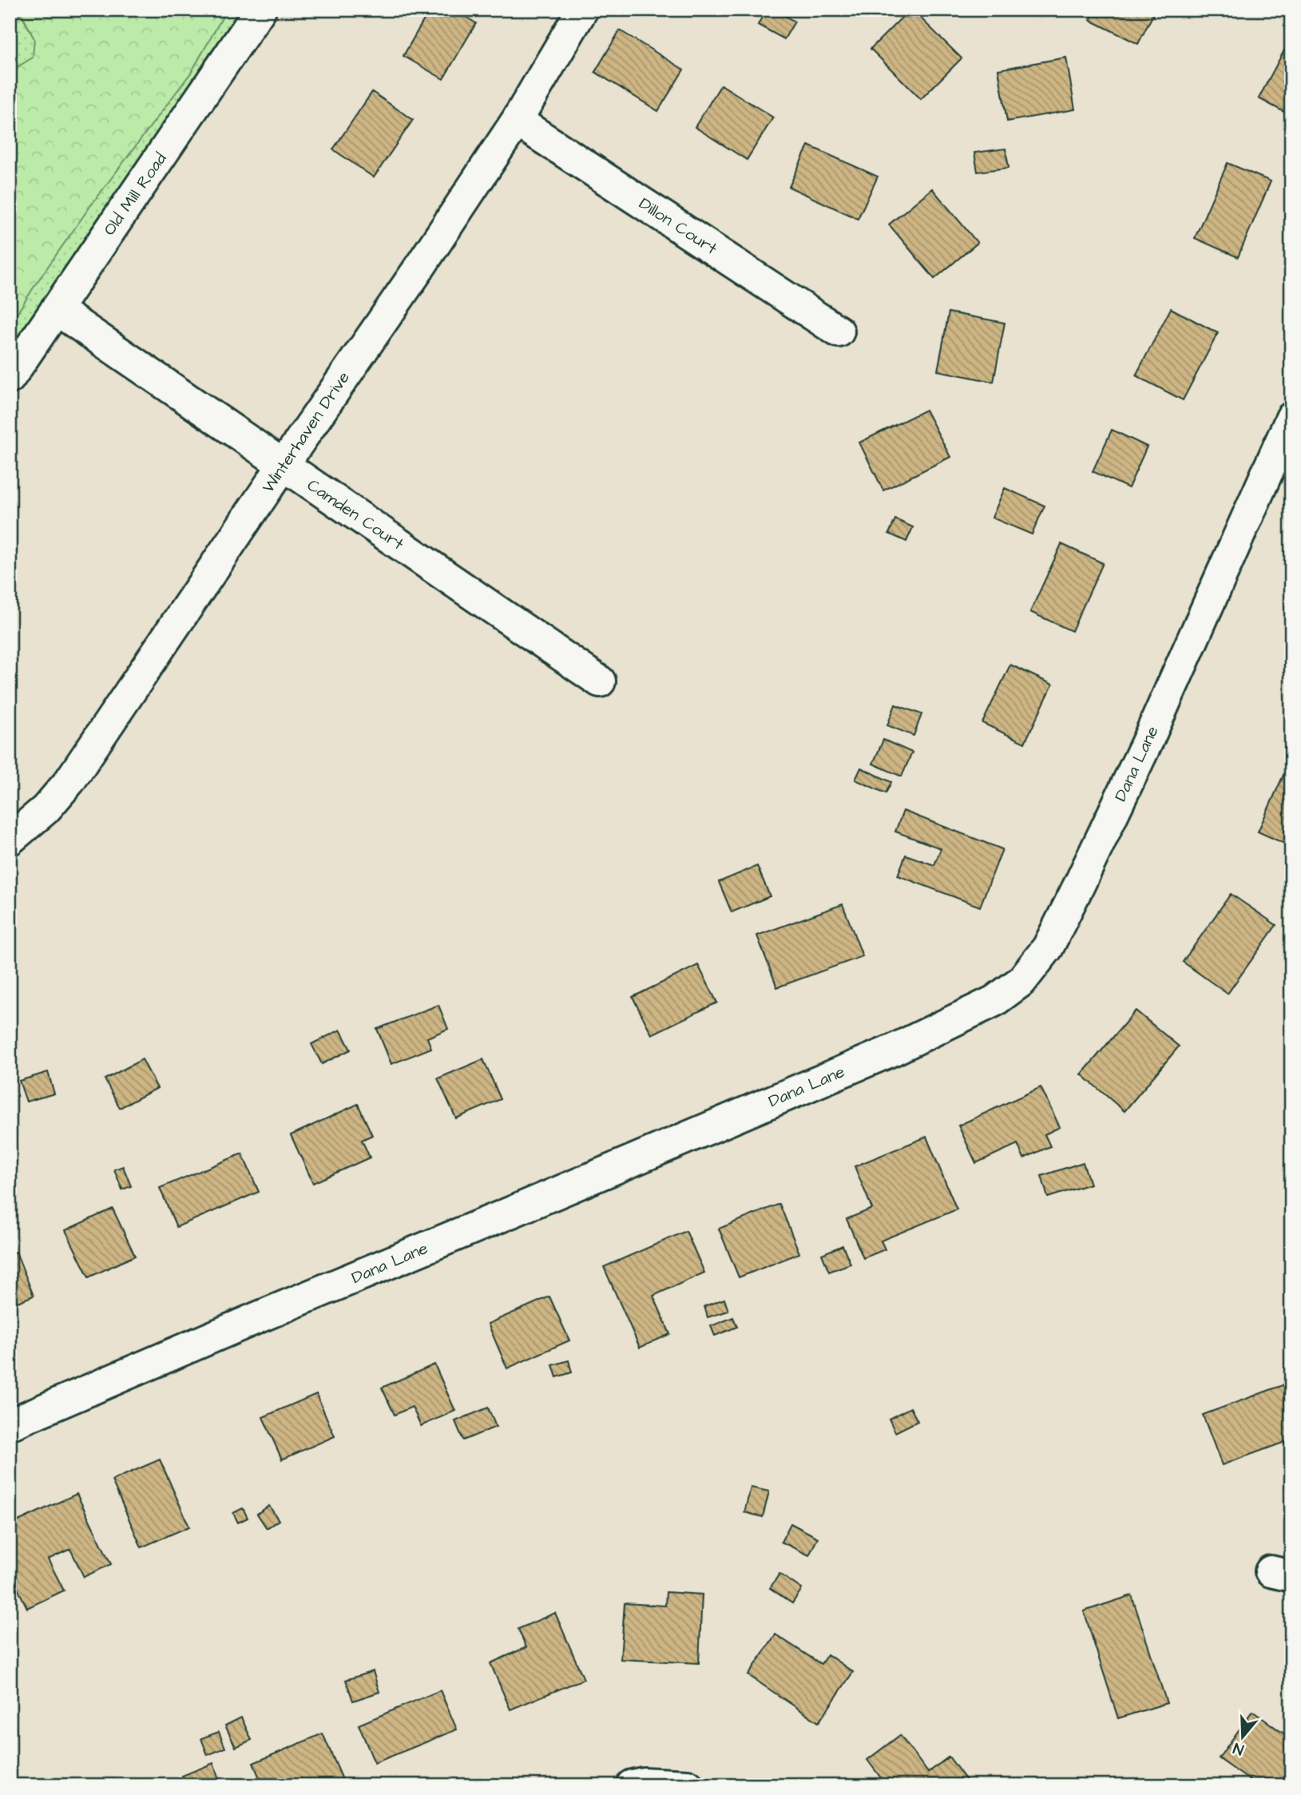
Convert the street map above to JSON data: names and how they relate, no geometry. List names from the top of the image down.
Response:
{
  "streets": {
    "street": [
      "Old Mill Road",
      "Dillon Court",
      "Winterhaven Drive",
      "Camden Court",
      "Dana Lane"
    ]
  },
  "crossings": [
    ["Old Mill Road", "Camden Court"],
    ["Dillon Court", "Winterhaven Drive"],
    ["Winterhaven Drive", "Camden Court"]
  ],
  "north": "bottom"
}
